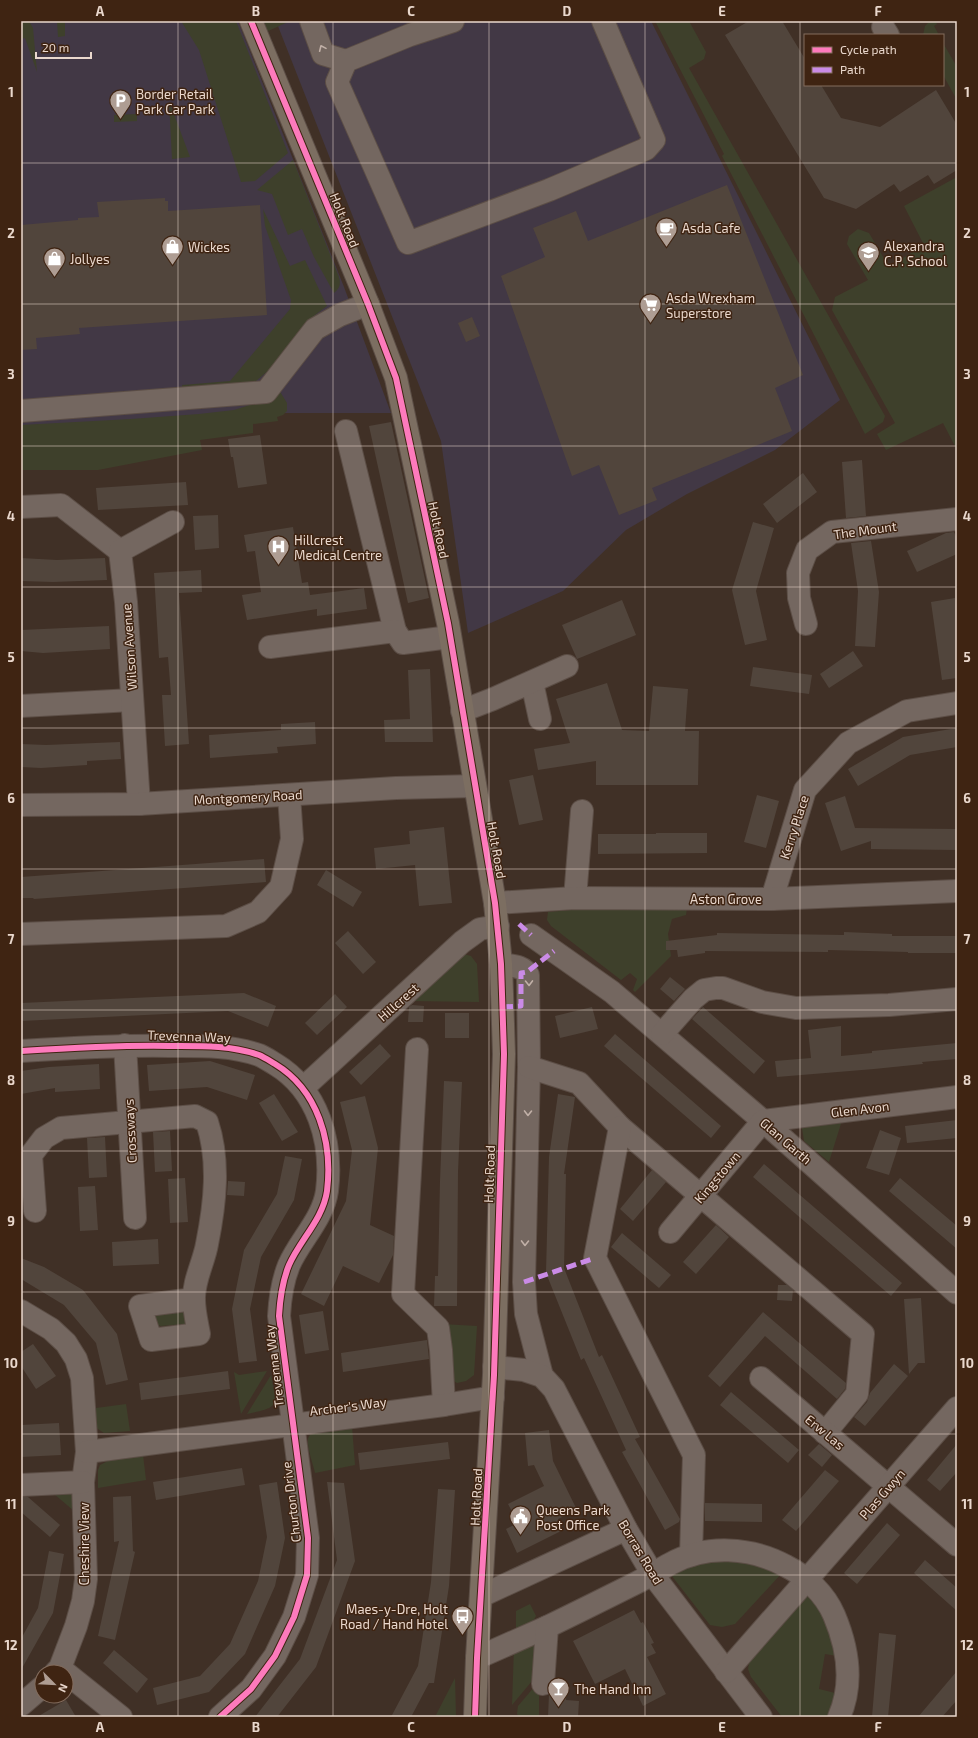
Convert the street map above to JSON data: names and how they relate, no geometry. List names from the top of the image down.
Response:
{
  "streets": {
    "main road": ["Holt Road"],
    "street": [
      "The Mount",
      "Wilson Avenue",
      "Montgomery Road",
      "Kerry Place",
      "Aston Grove",
      "Hillcrest",
      "Trevenna Way",
      "Glen Avon",
      "Crossways",
      "Glan Garth",
      "Kingstown",
      "Archer's Way",
      "Erw Las",
      "Plas Gwyn",
      "Churton Drive",
      "Cheshire View",
      "Borras Road"
    ]
  },
  "crossings": [
    ["Holt Road", "Montgomery Road"],
    ["Holt Road", "Aston Grove"],
    ["Holt Road", "Hillcrest"],
    ["Holt Road", "Archer's Way"],
    ["Wilson Avenue", "Montgomery Road"],
    ["Kerry Place", "Aston Grove"],
    ["Hillcrest", "Trevenna Way"],
    ["Trevenna Way", "Crossways"],
    ["Trevenna Way", "Archer's Way"],
    ["Trevenna Way", "Churton Drive"],
    ["Glen Avon", "Glan Garth"],
    ["Glen Avon", "Kingstown"],
    ["Glan Garth", "Kingstown"],
    ["Archer's Way", "Churton Drive"],
    ["Erw Las", "Plas Gwyn"],
    ["Plas Gwyn", "Borras Road"]
  ],
  "places": {
    "parking": ["Border Retail Park Car Park"],
    "cafe": ["Asda Cafe"],
    "shop": ["Wickes", "Jollyes"],
    "school or university": ["Alexandra C.P. School"],
    "supermarket": ["Asda Wrexham Superstore"],
    "hospital": ["Hillcrest Medical Centre"],
    "public building": ["Queens Park Post Office"],
    "bus stop": ["Maes-y-Dre, Holt Road / Hand Hotel"],
    "bar": ["The Hand Inn"]
  },
  "legend": ["Cycle path", "Path"],
  "scale_bar": "20 m",
  "north": "bottom right",
  "grid": {
    "columns": [
      "A",
      "B",
      "C",
      "D",
      "E",
      "F"
    ],
    "rows": [
      "1",
      "2",
      "3",
      "4",
      "5",
      "6",
      "7",
      "8",
      "9",
      "10",
      "11",
      "12"
    ]
  }
}
